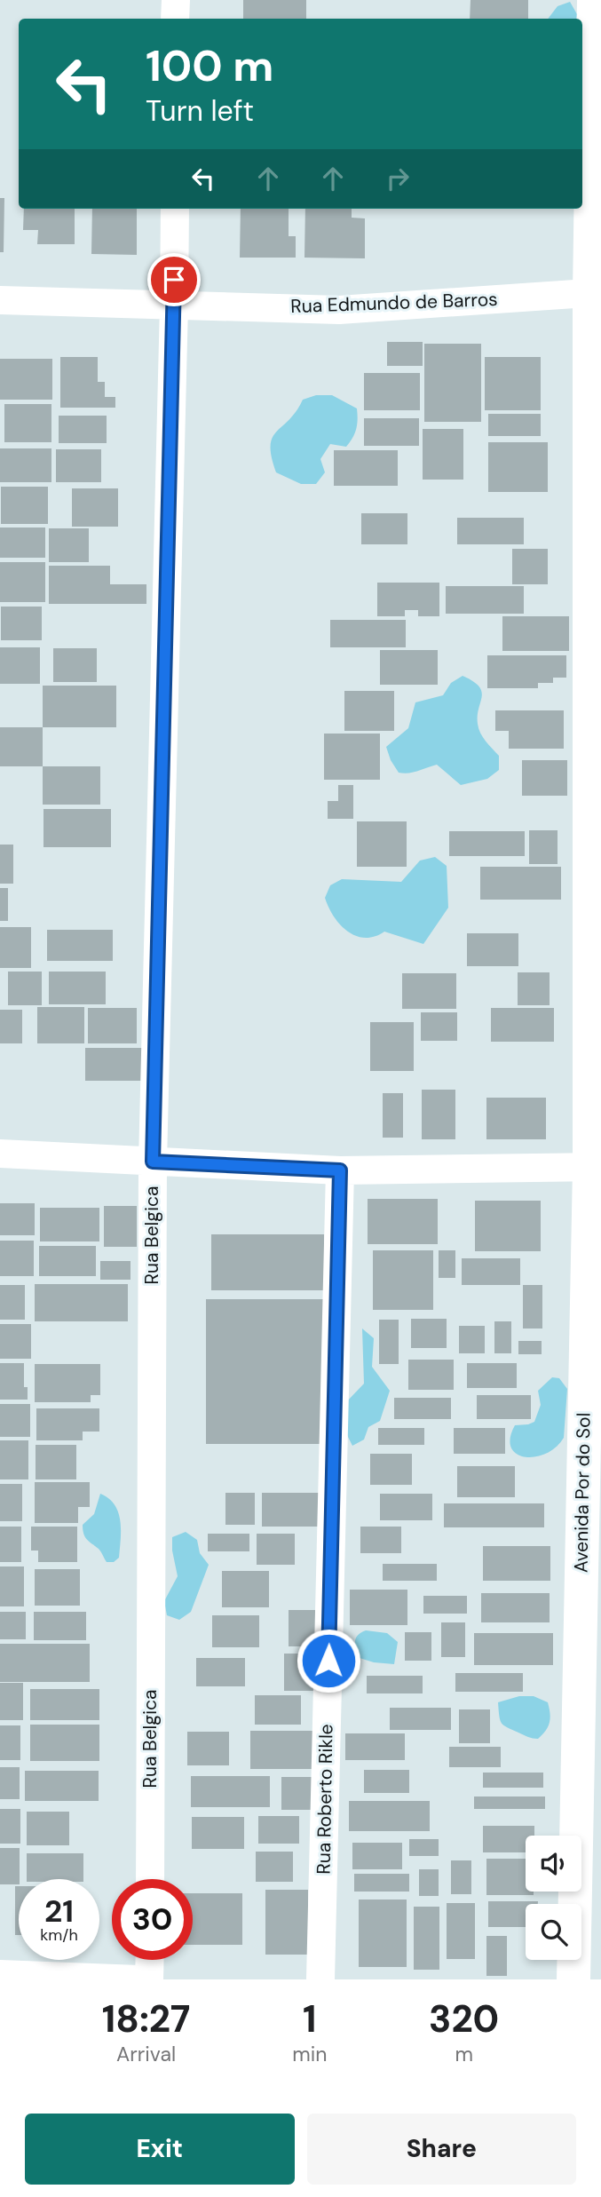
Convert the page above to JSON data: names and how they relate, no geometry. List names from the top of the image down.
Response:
{
  "streets": {
    "street": [
      "Rua Edmundo de Barros",
      "Rua Belgica",
      "Avenida Por do Sol",
      "Rua Roberto Rikle"
    ]
  },
  "crossings": [
    ["Rua Edmundo de Barros", "Rua Belgica"],
    ["Rua Edmundo de Barros", "Avenida Por do Sol"]
  ],
  "page": {
    "turn": ["100 m", "Turn left"],
    "speed": "21 km/h",
    "limit": "30",
    "eta": [
      "18:27",
      "Arrival",
      "1",
      "min",
      "320",
      "m"
    ],
    "buttons": ["Exit", "Share"]
  }
}
